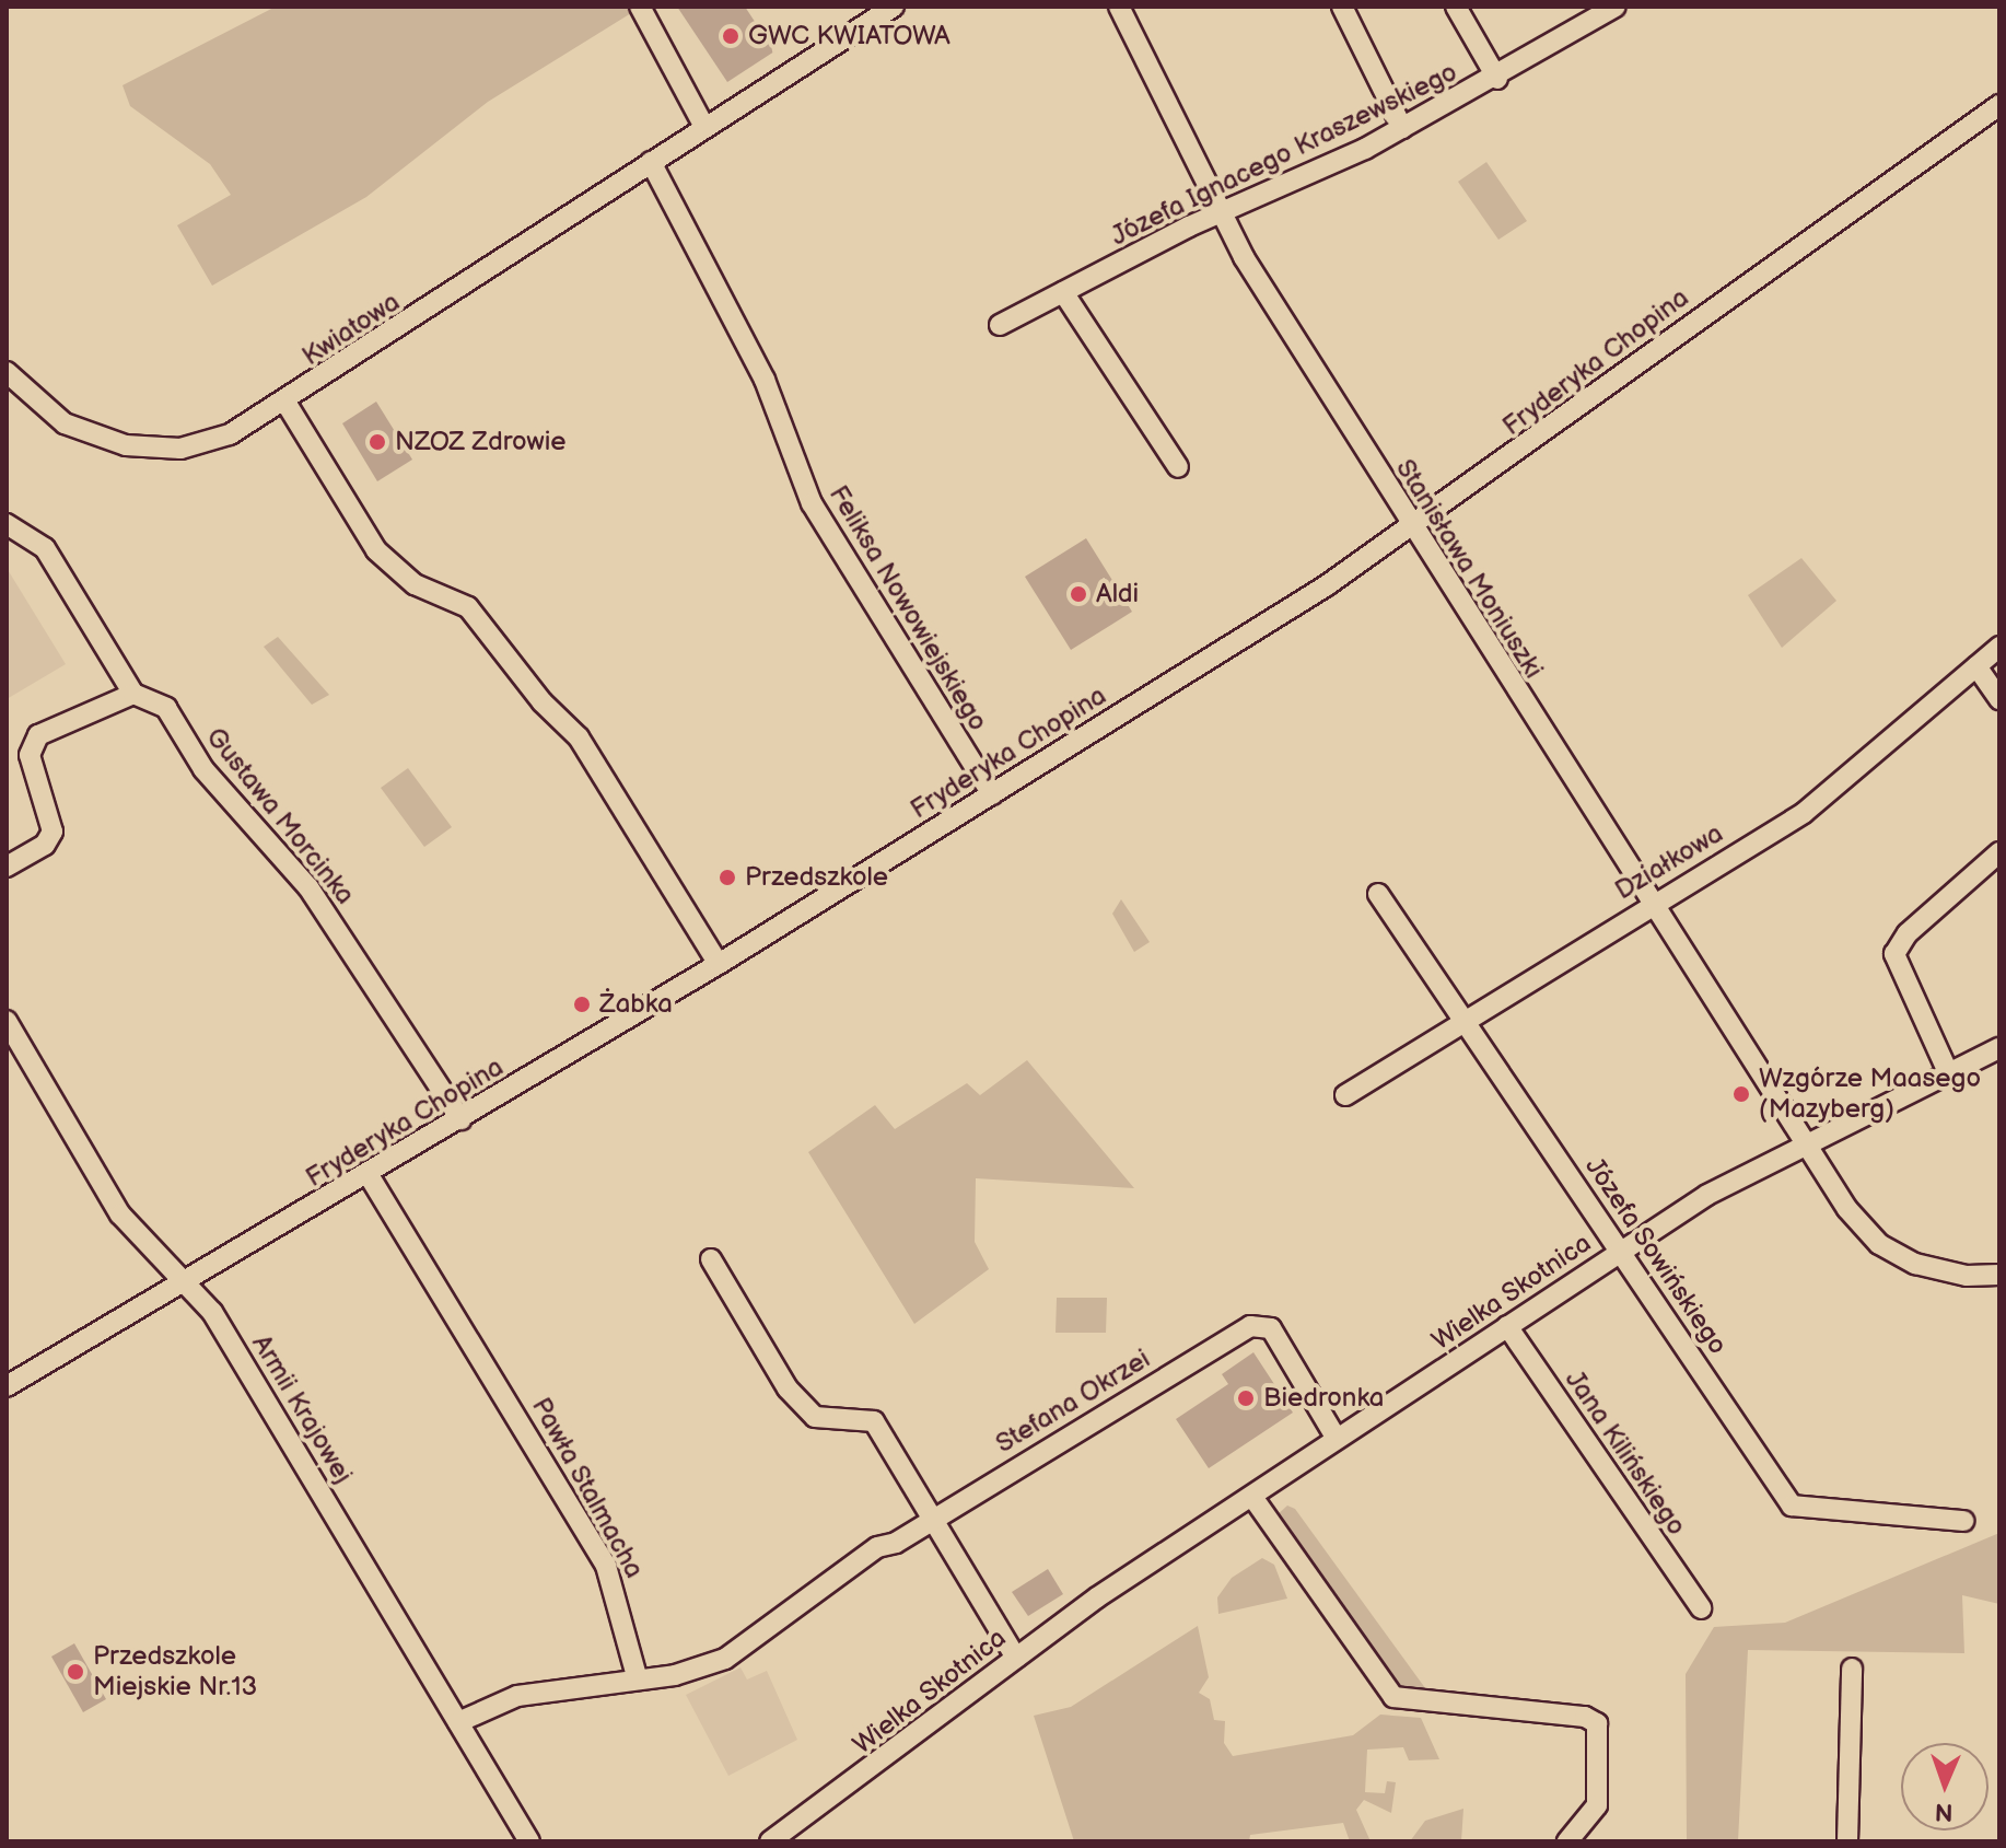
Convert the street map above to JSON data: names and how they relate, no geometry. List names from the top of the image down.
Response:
{
  "streets": {
    "street": [
      "Józefa Ignacego Kraszewskiego",
      "Kwiatowa",
      "Fryderyka Chopina",
      "Stanisława Moniuszki",
      "Feliksa Nowowiejskiego",
      "Gustawa Morcinka",
      "Działkowa",
      "Józefa Sowińskiego",
      "Wielka Skotnica",
      "Stefana Okrzei",
      "Armii Krajowej",
      "Jana Kilińskiego",
      "Pawła Stalmacha"
    ]
  },
  "crossings": [
    ["Józefa Ignacego Kraszewskiego", "Stanisława Moniuszki"],
    ["Kwiatowa", "Feliksa Nowowiejskiego"],
    ["Fryderyka Chopina", "Stanisława Moniuszki"],
    ["Fryderyka Chopina", "Feliksa Nowowiejskiego"],
    ["Fryderyka Chopina", "Gustawa Morcinka"],
    ["Fryderyka Chopina", "Armii Krajowej"],
    ["Fryderyka Chopina", "Pawła Stalmacha"],
    ["Stanisława Moniuszki", "Działkowa"],
    ["Stanisława Moniuszki", "Wielka Skotnica"],
    ["Działkowa", "Józefa Sowińskiego"],
    ["Józefa Sowińskiego", "Wielka Skotnica"],
    ["Wielka Skotnica", "Stefana Okrzei"],
    ["Wielka Skotnica", "Jana Kilińskiego"]
  ],
  "places": [
    "GWC KWIATOWA",
    "NZOZ Zdrowie",
    "Aldi",
    "Przedszkole",
    "Żabka",
    "Wzgórze Maasego (Mazyberg)",
    "Biedronka",
    "Przedszkole Miejskie Nr.13"
  ],
  "north": "bottom"
}
